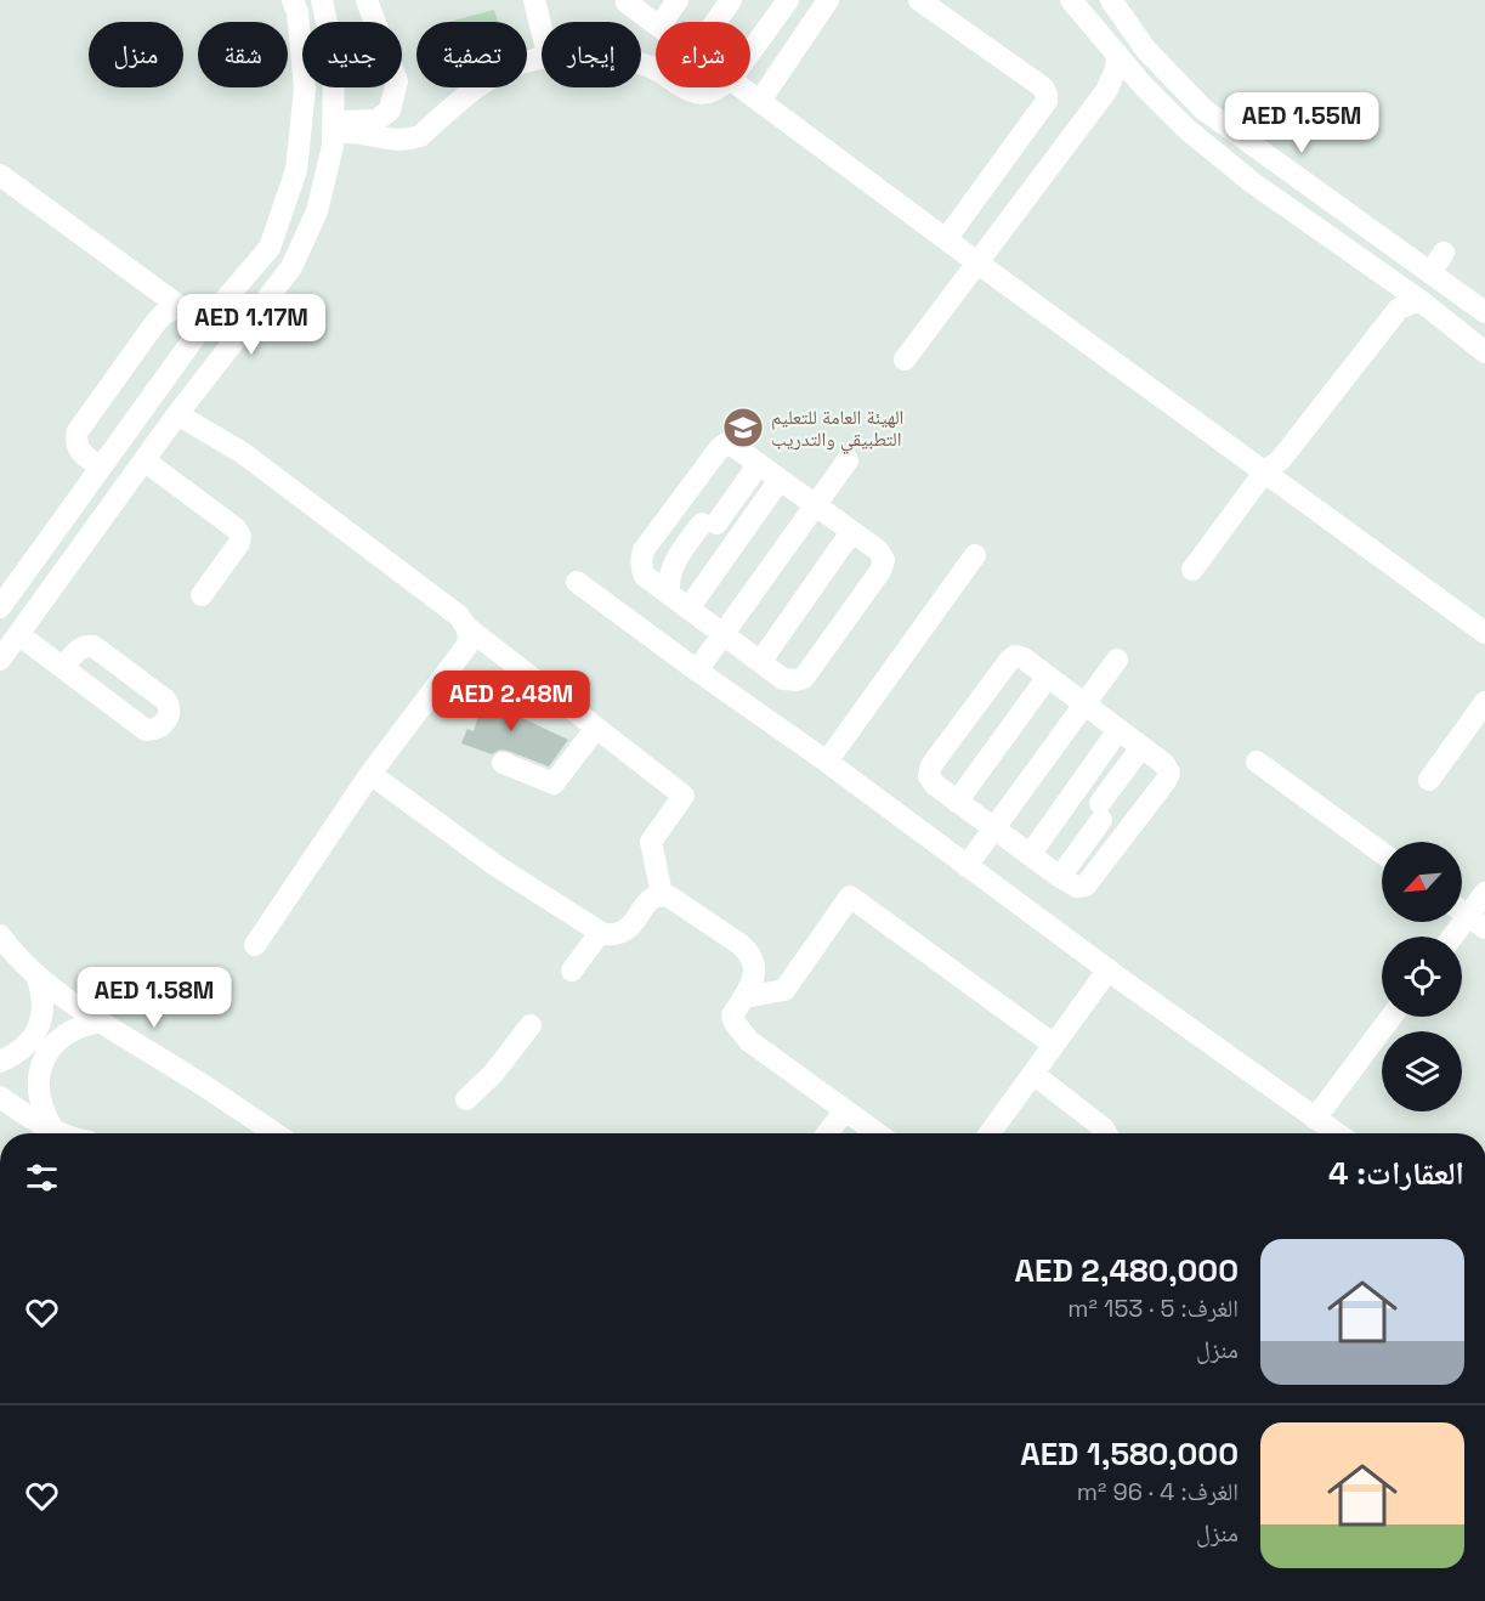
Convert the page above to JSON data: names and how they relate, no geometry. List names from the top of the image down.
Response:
{
  "places": {
    "school or university": ["الهيئة العامة للتعليم التطبيقي والتدريب"]
  },
  "north": "bottom left",
  "page": {
    "chip": [
      "شراء",
      "إيجار",
      "تصفية",
      "جديد",
      "شقة",
      "منزل"
    ],
    "price": [
      "AED 1.55M",
      "AED 1.17M",
      "AED 2.48M",
      "AED 1.58M"
    ],
    "heading": "العقارات: 4",
    "list": [
      {
        "name": "AED 2,480,000",
        "note": "الغرف: 5 · 153 m² · منزل"
      },
      {
        "name": "AED 1,580,000",
        "note": "الغرف: 4 · 96 m² · منزل"
      }
    ]
  }
}
